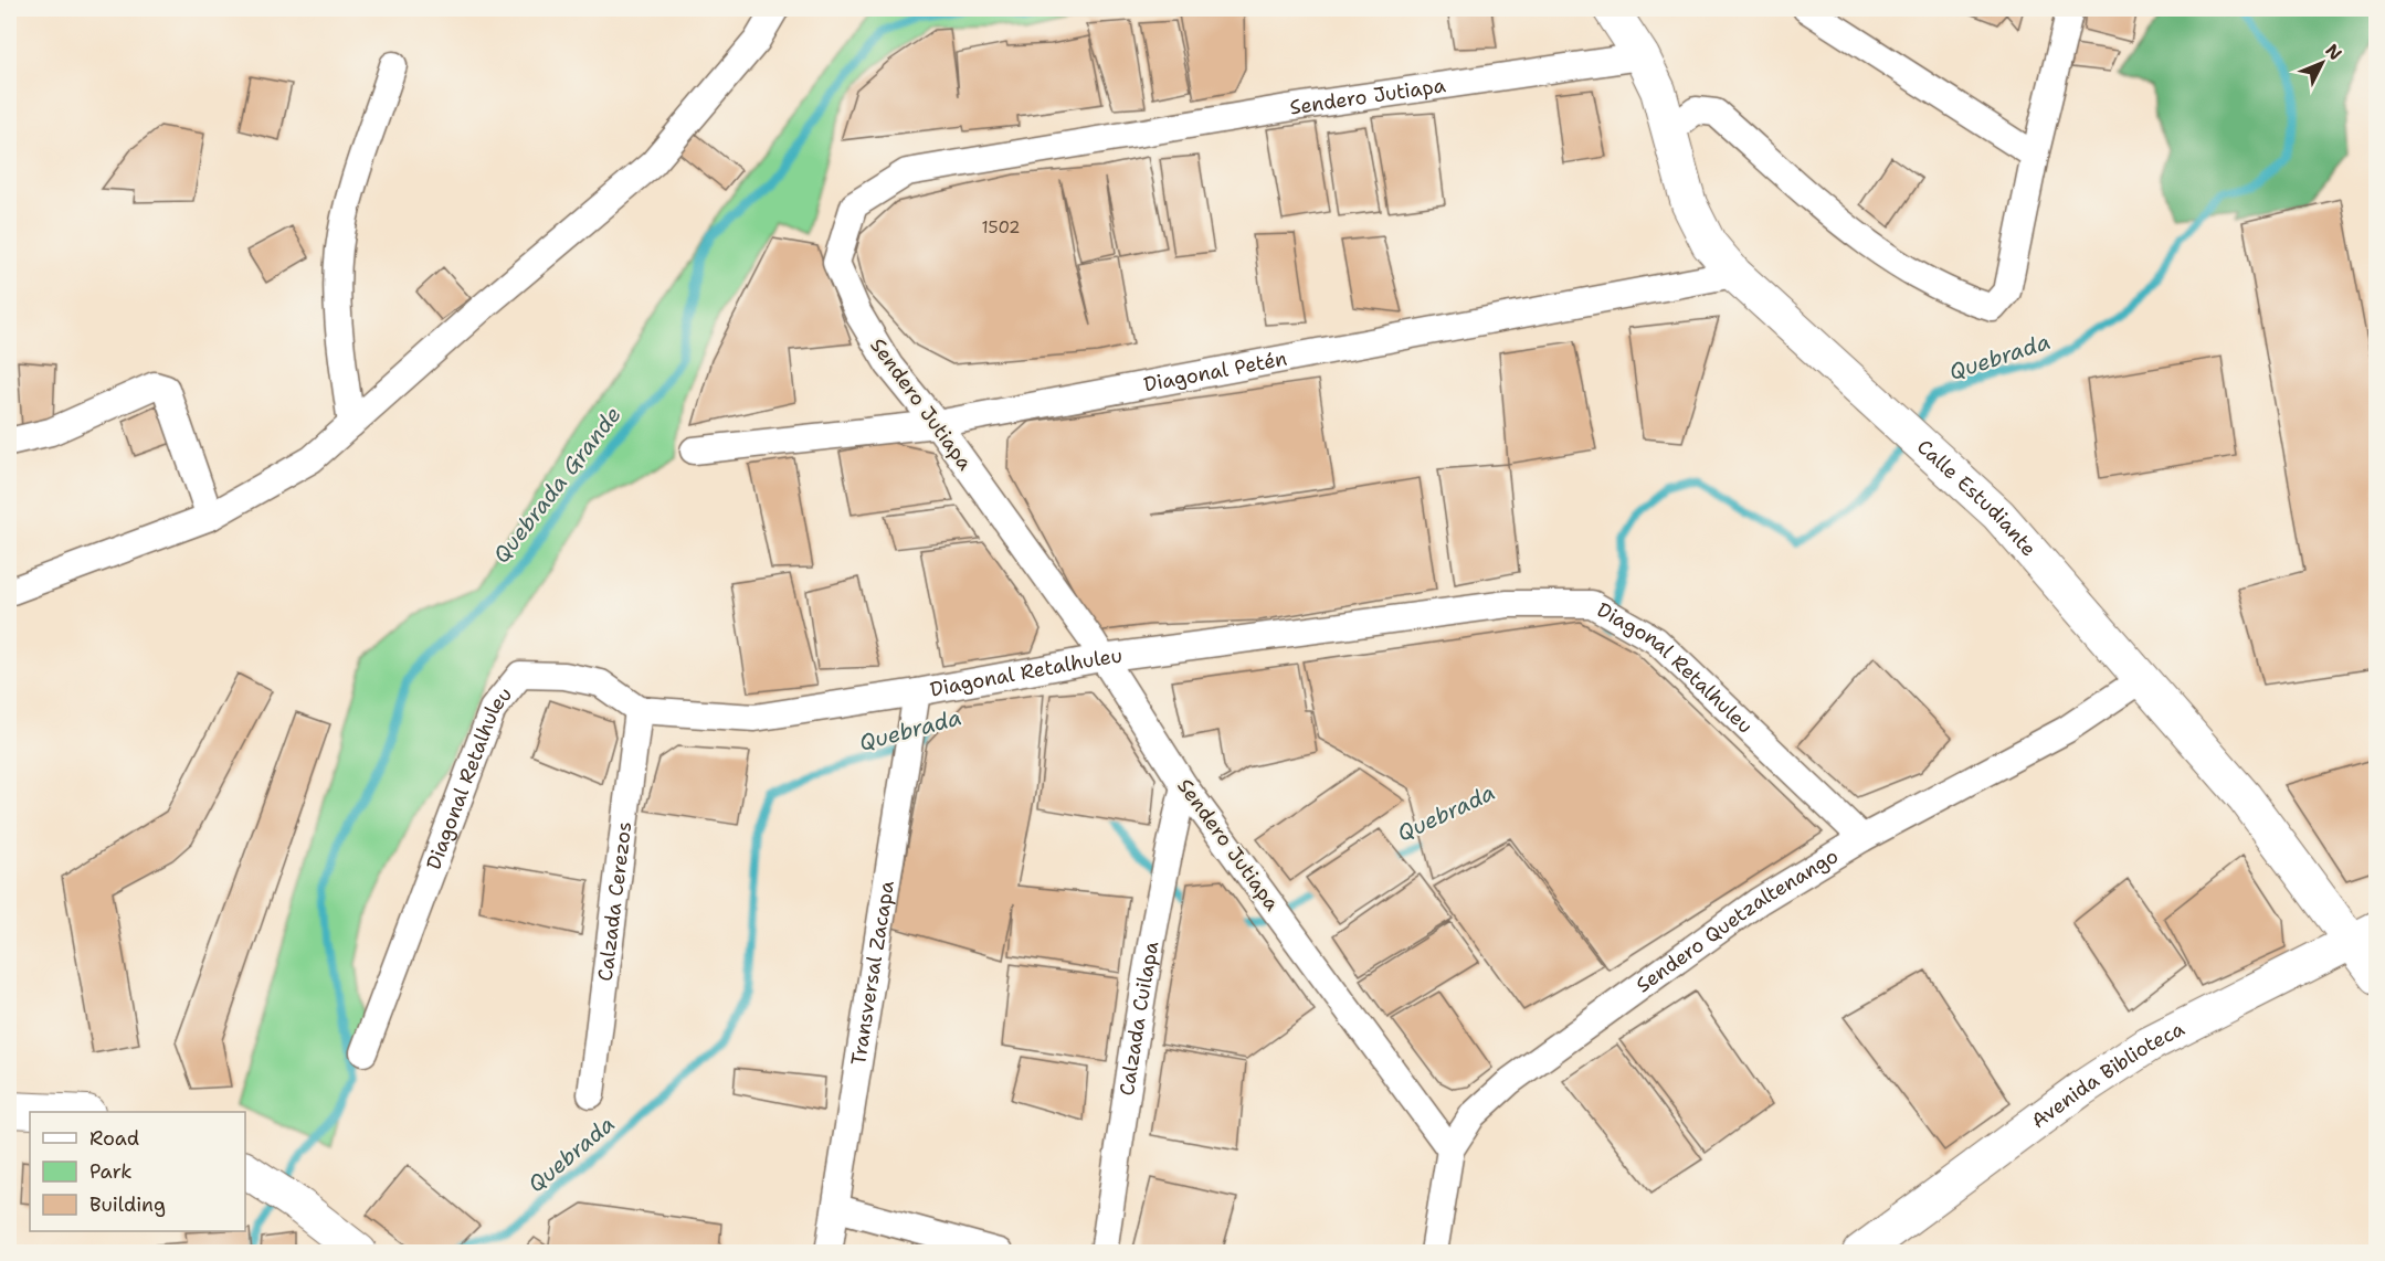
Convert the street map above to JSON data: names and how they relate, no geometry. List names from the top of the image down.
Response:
{
  "streets": {
    "street": [
      "Sendero Jutiapa",
      "Diagonal Petén",
      "Calle Estudiante",
      "Diagonal Retalhuleu",
      "Calzada Cerezos",
      "Sendero Quetzaltenango",
      "Transversal Zacapa",
      "Calzada Cuilapa",
      "Avenida Biblioteca"
    ]
  },
  "crossings": [
    ["Sendero Jutiapa", "Diagonal Petén"],
    ["Sendero Jutiapa", "Calle Estudiante"],
    ["Sendero Jutiapa", "Diagonal Retalhuleu"],
    ["Sendero Jutiapa", "Sendero Quetzaltenango"],
    ["Sendero Jutiapa", "Calzada Cuilapa"],
    ["Diagonal Petén", "Calle Estudiante"],
    ["Calle Estudiante", "Sendero Quetzaltenango"],
    ["Calle Estudiante", "Avenida Biblioteca"],
    ["Diagonal Retalhuleu", "Calzada Cerezos"],
    ["Diagonal Retalhuleu", "Sendero Quetzaltenango"],
    ["Diagonal Retalhuleu", "Transversal Zacapa"]
  ],
  "water": ["Quebrada", "Quebrada Grande"],
  "house_numbers": ["1502"],
  "legend": ["Road", "Park", "Building"],
  "north": "top right"
}
